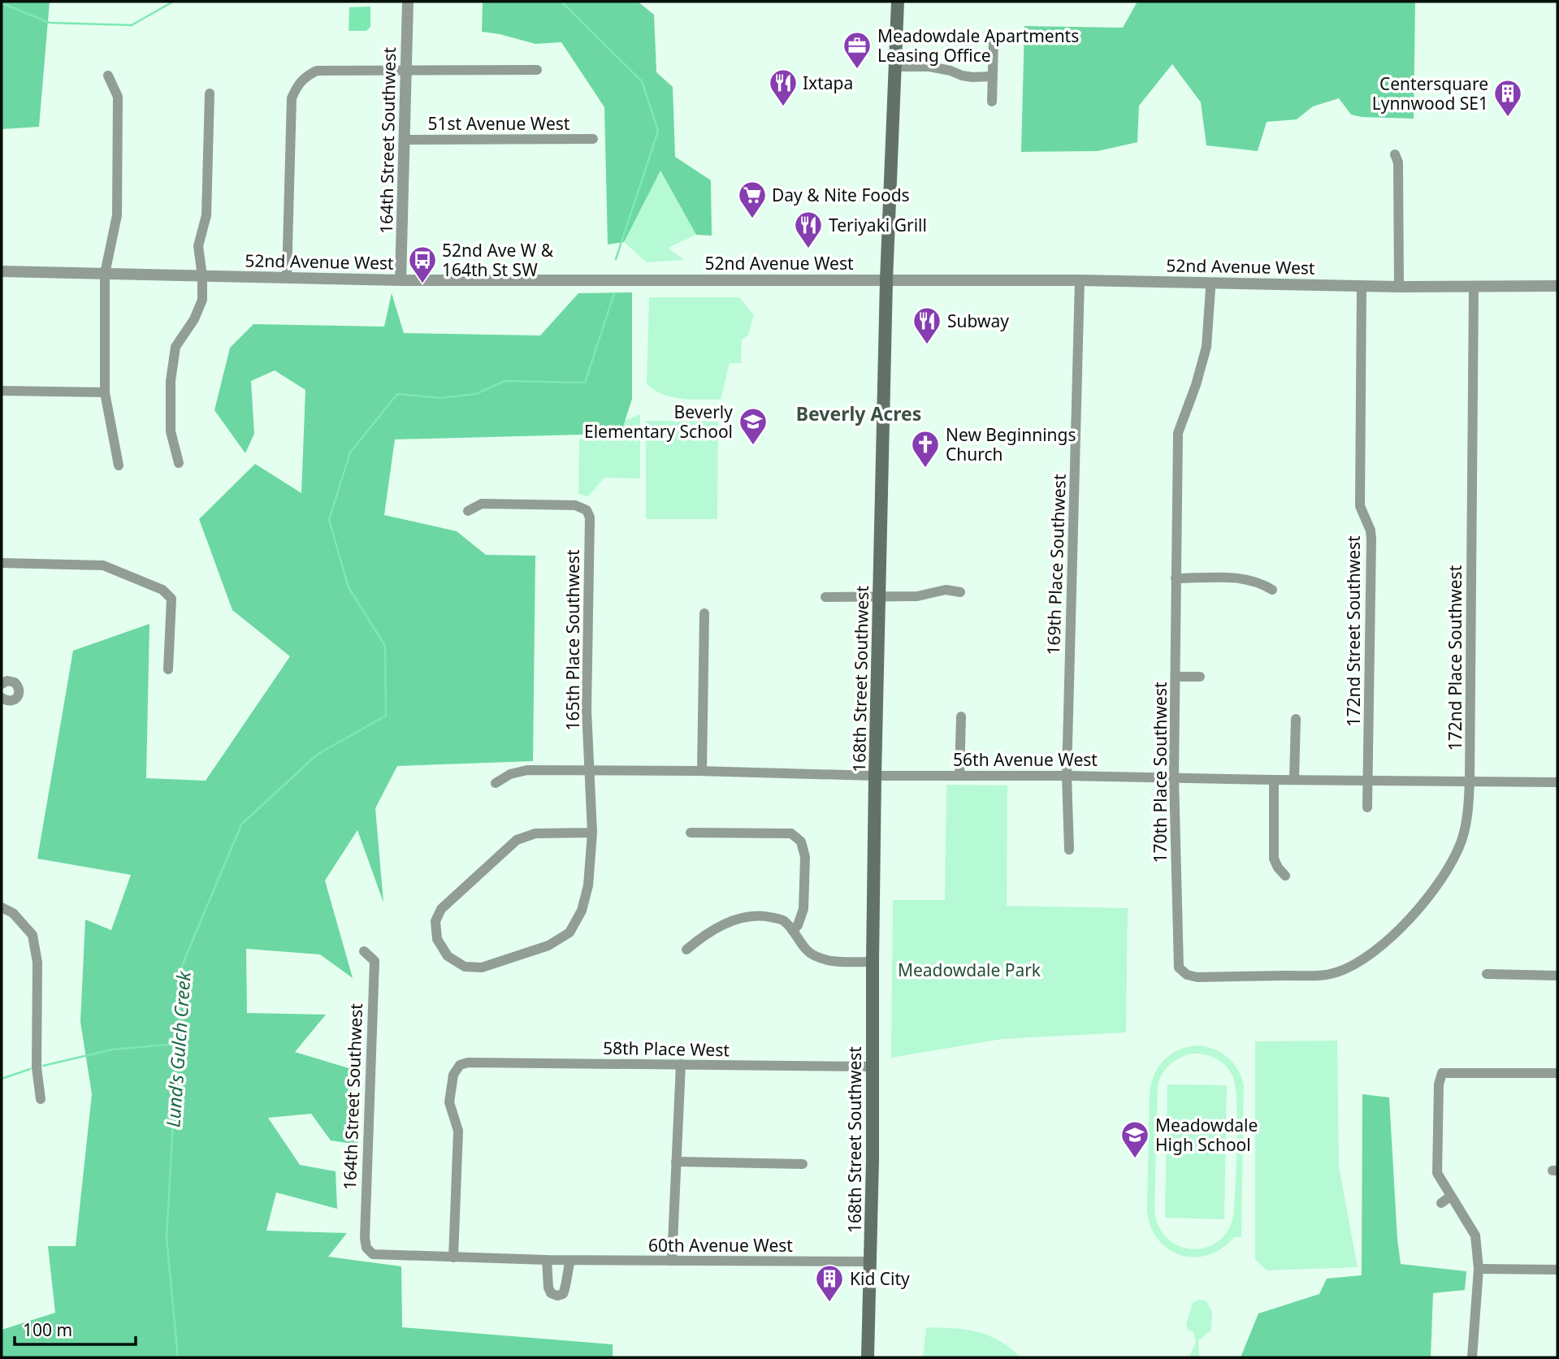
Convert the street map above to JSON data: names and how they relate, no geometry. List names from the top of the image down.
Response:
{
  "streets": {
    "main road": ["168th Street Southwest"],
    "street": [
      "51st Avenue West",
      "164th Street Southwest",
      "52nd Avenue West",
      "169th Place Southwest",
      "172nd Street Southwest",
      "165th Place Southwest",
      "172nd Place Southwest",
      "56th Avenue West",
      "170th Place Southwest",
      "58th Place West",
      "60th Avenue West"
    ]
  },
  "crossings": [
    ["51st Avenue West", "164th Street Southwest"],
    ["164th Street Southwest", "52nd Avenue West"],
    ["164th Street Southwest", "60th Avenue West"],
    ["52nd Avenue West", "169th Place Southwest"],
    ["52nd Avenue West", "172nd Street Southwest"],
    ["52nd Avenue West", "172nd Place Southwest"],
    ["52nd Avenue West", "168th Street Southwest"],
    ["52nd Avenue West", "170th Place Southwest"],
    ["169th Place Southwest", "56th Avenue West"],
    ["172nd Street Southwest", "56th Avenue West"],
    ["165th Place Southwest", "56th Avenue West"],
    ["172nd Place Southwest", "56th Avenue West"],
    ["172nd Place Southwest", "170th Place Southwest"],
    ["168th Street Southwest", "56th Avenue West"],
    ["168th Street Southwest", "58th Place West"],
    ["168th Street Southwest", "60th Avenue West"],
    ["56th Avenue West", "170th Place Southwest"],
    ["58th Place West", "60th Avenue West"]
  ],
  "districts": ["Beverly Acres"],
  "water": ["Lund's Gulch Creek"],
  "parks": ["Meadowdale Park"],
  "places": {
    "office": ["Meadowdale Apartments Leasing Office"],
    "restaurant": ["Ixtapa", "Teriyaki Grill", "Subway"],
    "building": ["Centersquare Lynnwood SE1", "Kid City"],
    "supermarket": ["Day & Nite Foods"],
    "bus stop": ["52nd Ave W & 164th St SW"],
    "school or university": ["Beverly Elementary School", "Meadowdale High School"],
    "church": ["New Beginnings Church"]
  },
  "scale_bar": "100 m"
}
